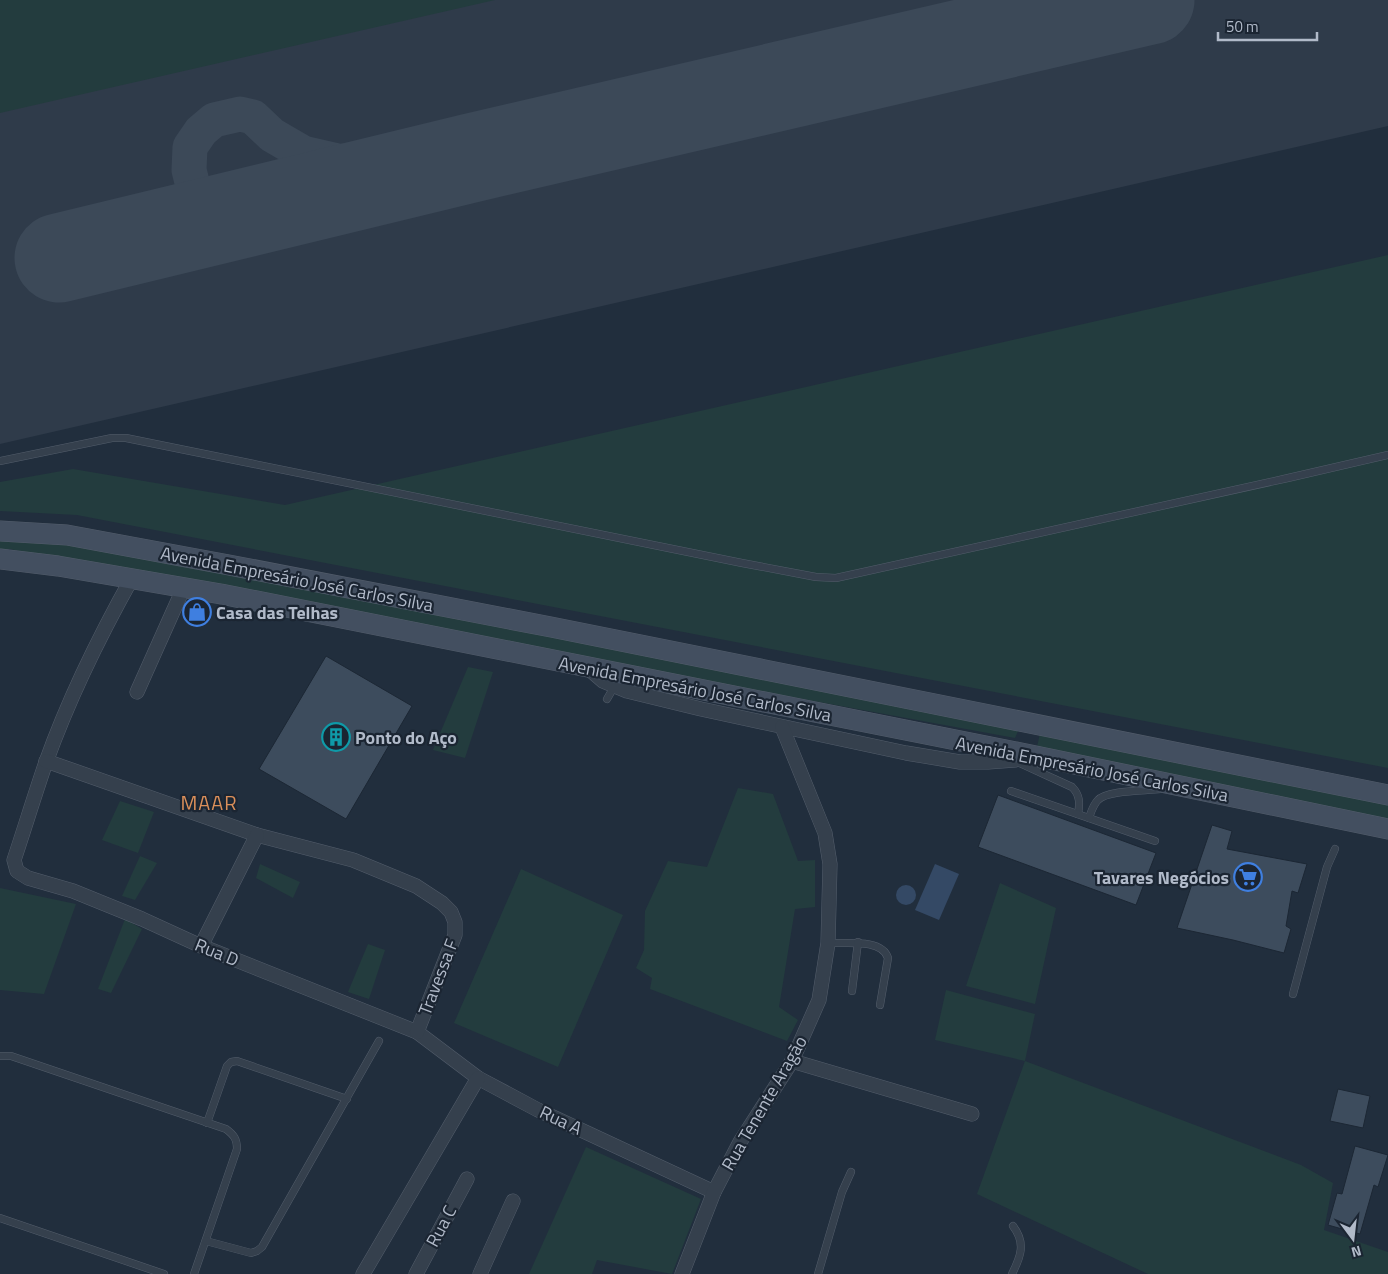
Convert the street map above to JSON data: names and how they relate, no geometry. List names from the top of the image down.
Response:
{
  "streets": {
    "main road": ["Avenida Empresário José Carlos Silva"],
    "street": [
      "Rua D",
      "Travessa F",
      "Rua Tenente Aragão",
      "Rua A",
      "Rua C"
    ]
  },
  "crossings": [
    ["Rua D", "Travessa F"],
    ["Rua D", "Rua A"],
    ["Travessa F", "Rua A"],
    ["Rua Tenente Aragão", "Rua A"]
  ],
  "districts": ["MAAR"],
  "places": {
    "shop": ["Casa das Telhas"],
    "building": ["Ponto do Aço"],
    "supermarket": ["Tavares Negócios"]
  },
  "scale_bar": "50 m",
  "north": "bottom"
}
